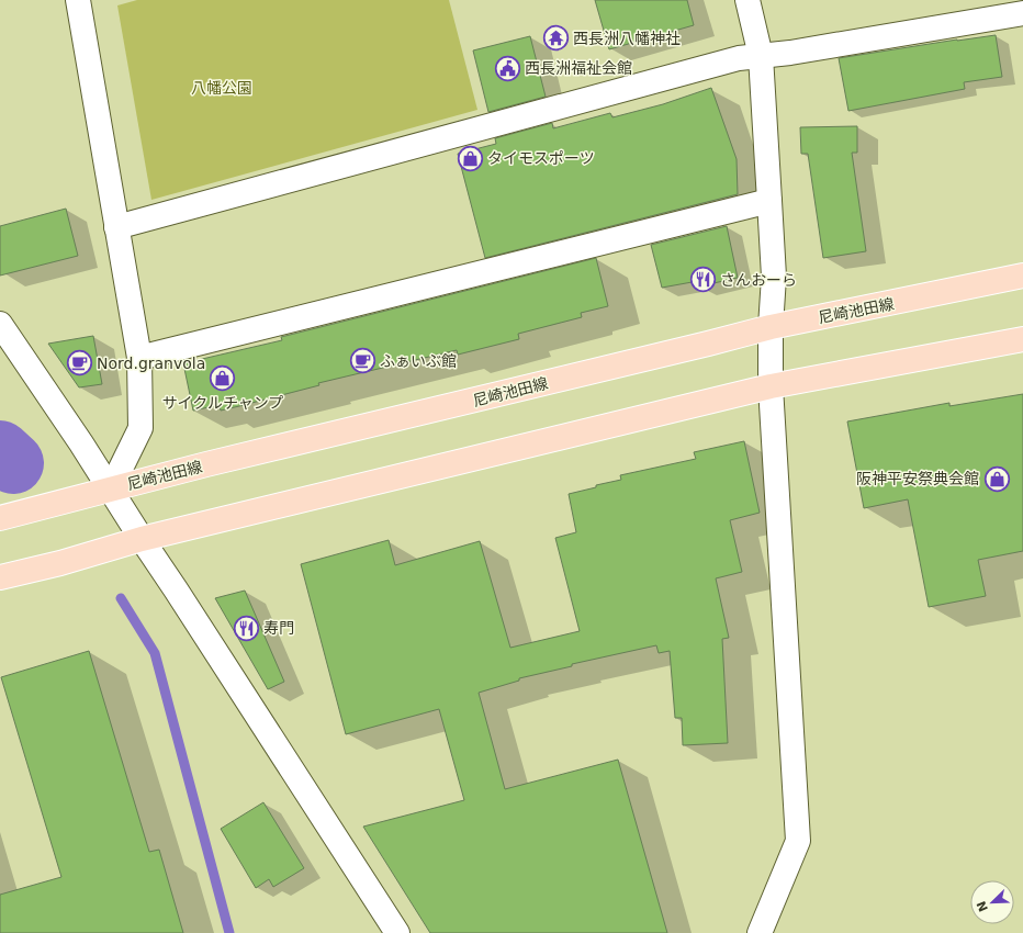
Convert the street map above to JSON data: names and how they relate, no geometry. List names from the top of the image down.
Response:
{
  "streets": {
    "main road": ["尼崎池田線"]
  },
  "parks": ["八幡公園"],
  "places": {
    "temple": ["西長洲八幡神社"],
    "public building": ["西長洲福祉会館"],
    "shop": ["タイモスポーツ", "サイクルチャンプ", "阪神平安祭典会館"],
    "restaurant": ["さんおーら", "寿門"],
    "cafe": ["ふぁいぶ館", "Nord.granvola"]
  },
  "north": "bottom left"
}
